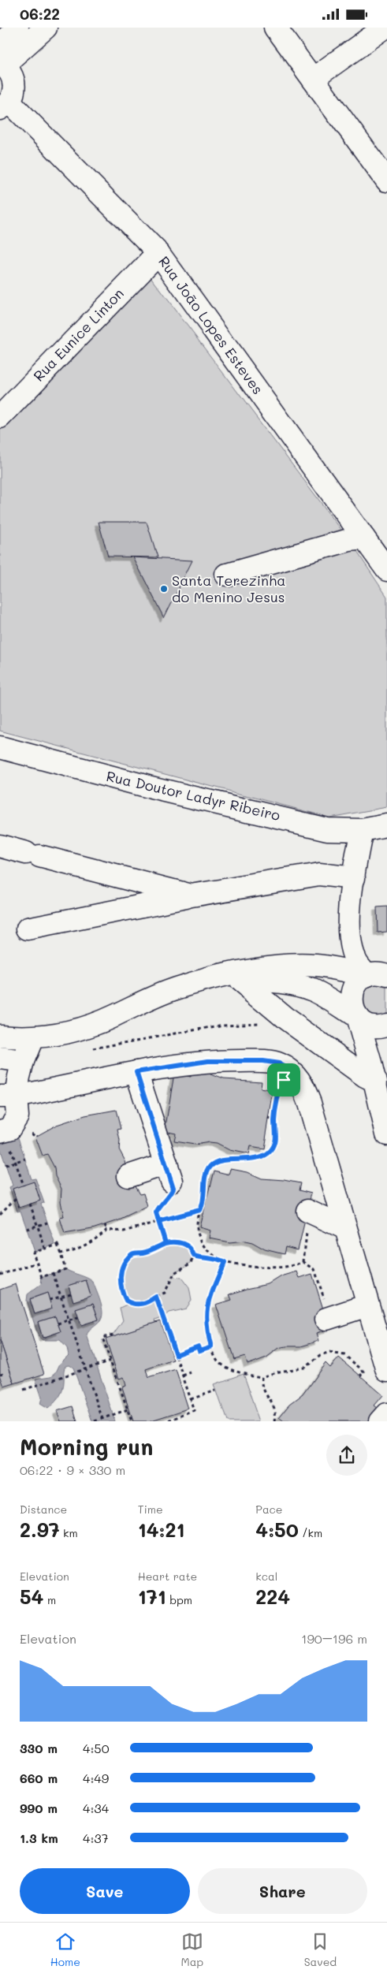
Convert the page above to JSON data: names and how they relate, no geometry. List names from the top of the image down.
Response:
{
  "streets": {
    "street": ["Rua João Lopes Esteves", "Rua Eunice Linton", "Rua Doutor Ladyr Ribeiro"]
  },
  "crossings": [
    ["Rua João Lopes Esteves", "Rua Eunice Linton"]
  ],
  "places": ["Santa Terezinha do Menino Jesus"],
  "page": {
    "status": "06:22",
    "heading": ["Morning run", "06:22 · 9 × 330 m"],
    "stats": [
      ["Distance", "2.97 km"],
      ["Time", "14:21"],
      ["Pace", "4:50 /km"],
      ["Elevation", "54 m"],
      ["Heart rate", "171 bpm"],
      ["kcal", "224"]
    ],
    "chart": ["Elevation", "190–196 m"],
    "list": [
      {
        "name": "330 m",
        "note": "4:50"
      },
      {
        "name": "660 m",
        "note": "4:49"
      },
      {
        "name": "990 m",
        "note": "4:34"
      },
      {
        "name": "1.3 km",
        "note": "4:37"
      }
    ],
    "buttons": ["Save", "Share"],
    "tabs": ["Home", "Map", "Saved"]
  }
}
